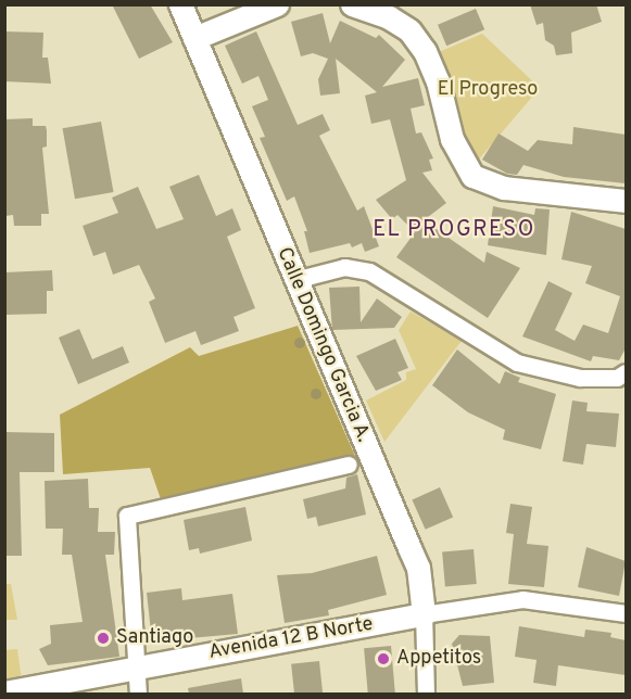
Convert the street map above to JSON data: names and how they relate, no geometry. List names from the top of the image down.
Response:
{
  "streets": {
    "main road": ["Calle Domingo Garcia A.", "Avenida 12 B Norte"]
  },
  "crossings": [
    ["Calle Domingo Garcia A.", "Avenida 12 B Norte"]
  ],
  "districts": ["EL PROGRESO"],
  "parks": ["El Progreso"],
  "places": ["Santiago", "Appetitos"]
}
